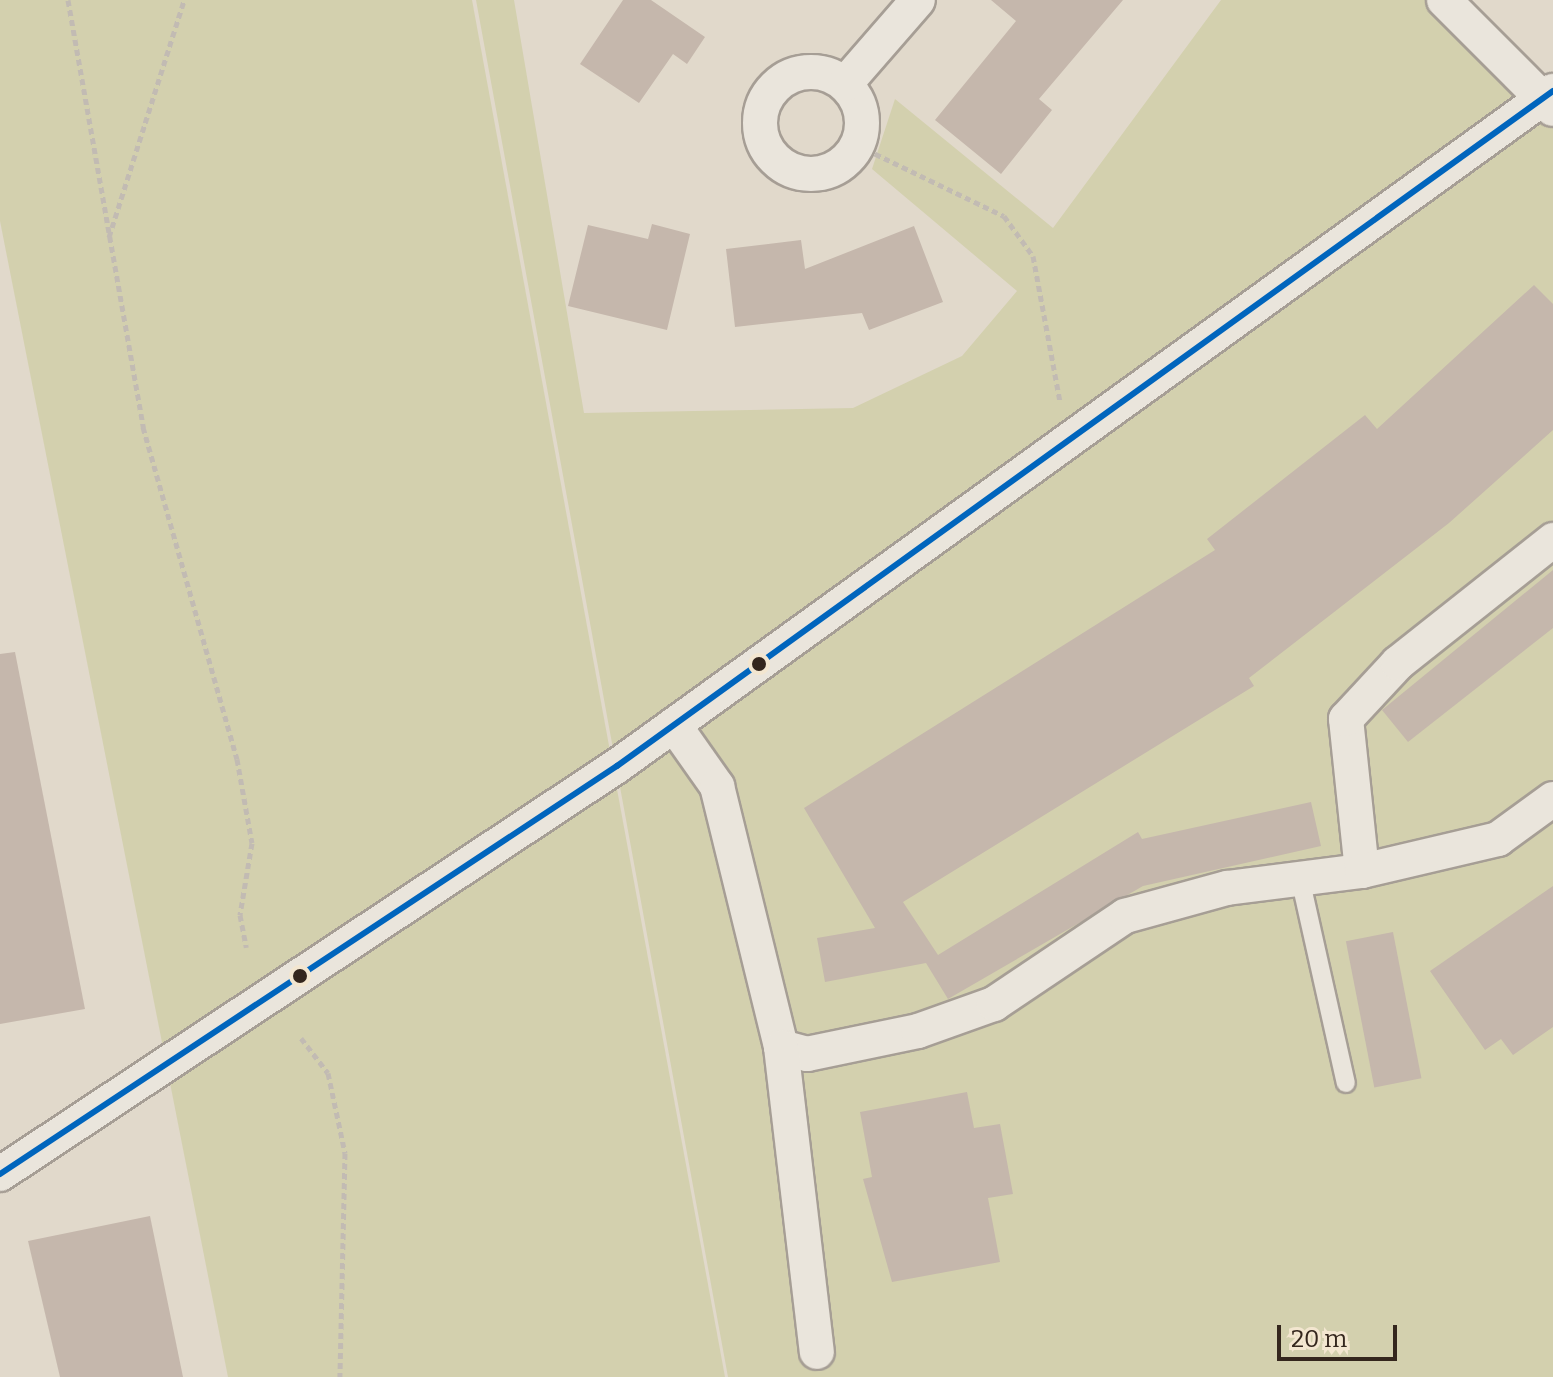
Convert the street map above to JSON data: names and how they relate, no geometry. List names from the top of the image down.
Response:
{
  "scale_bar": "20 m"
}
